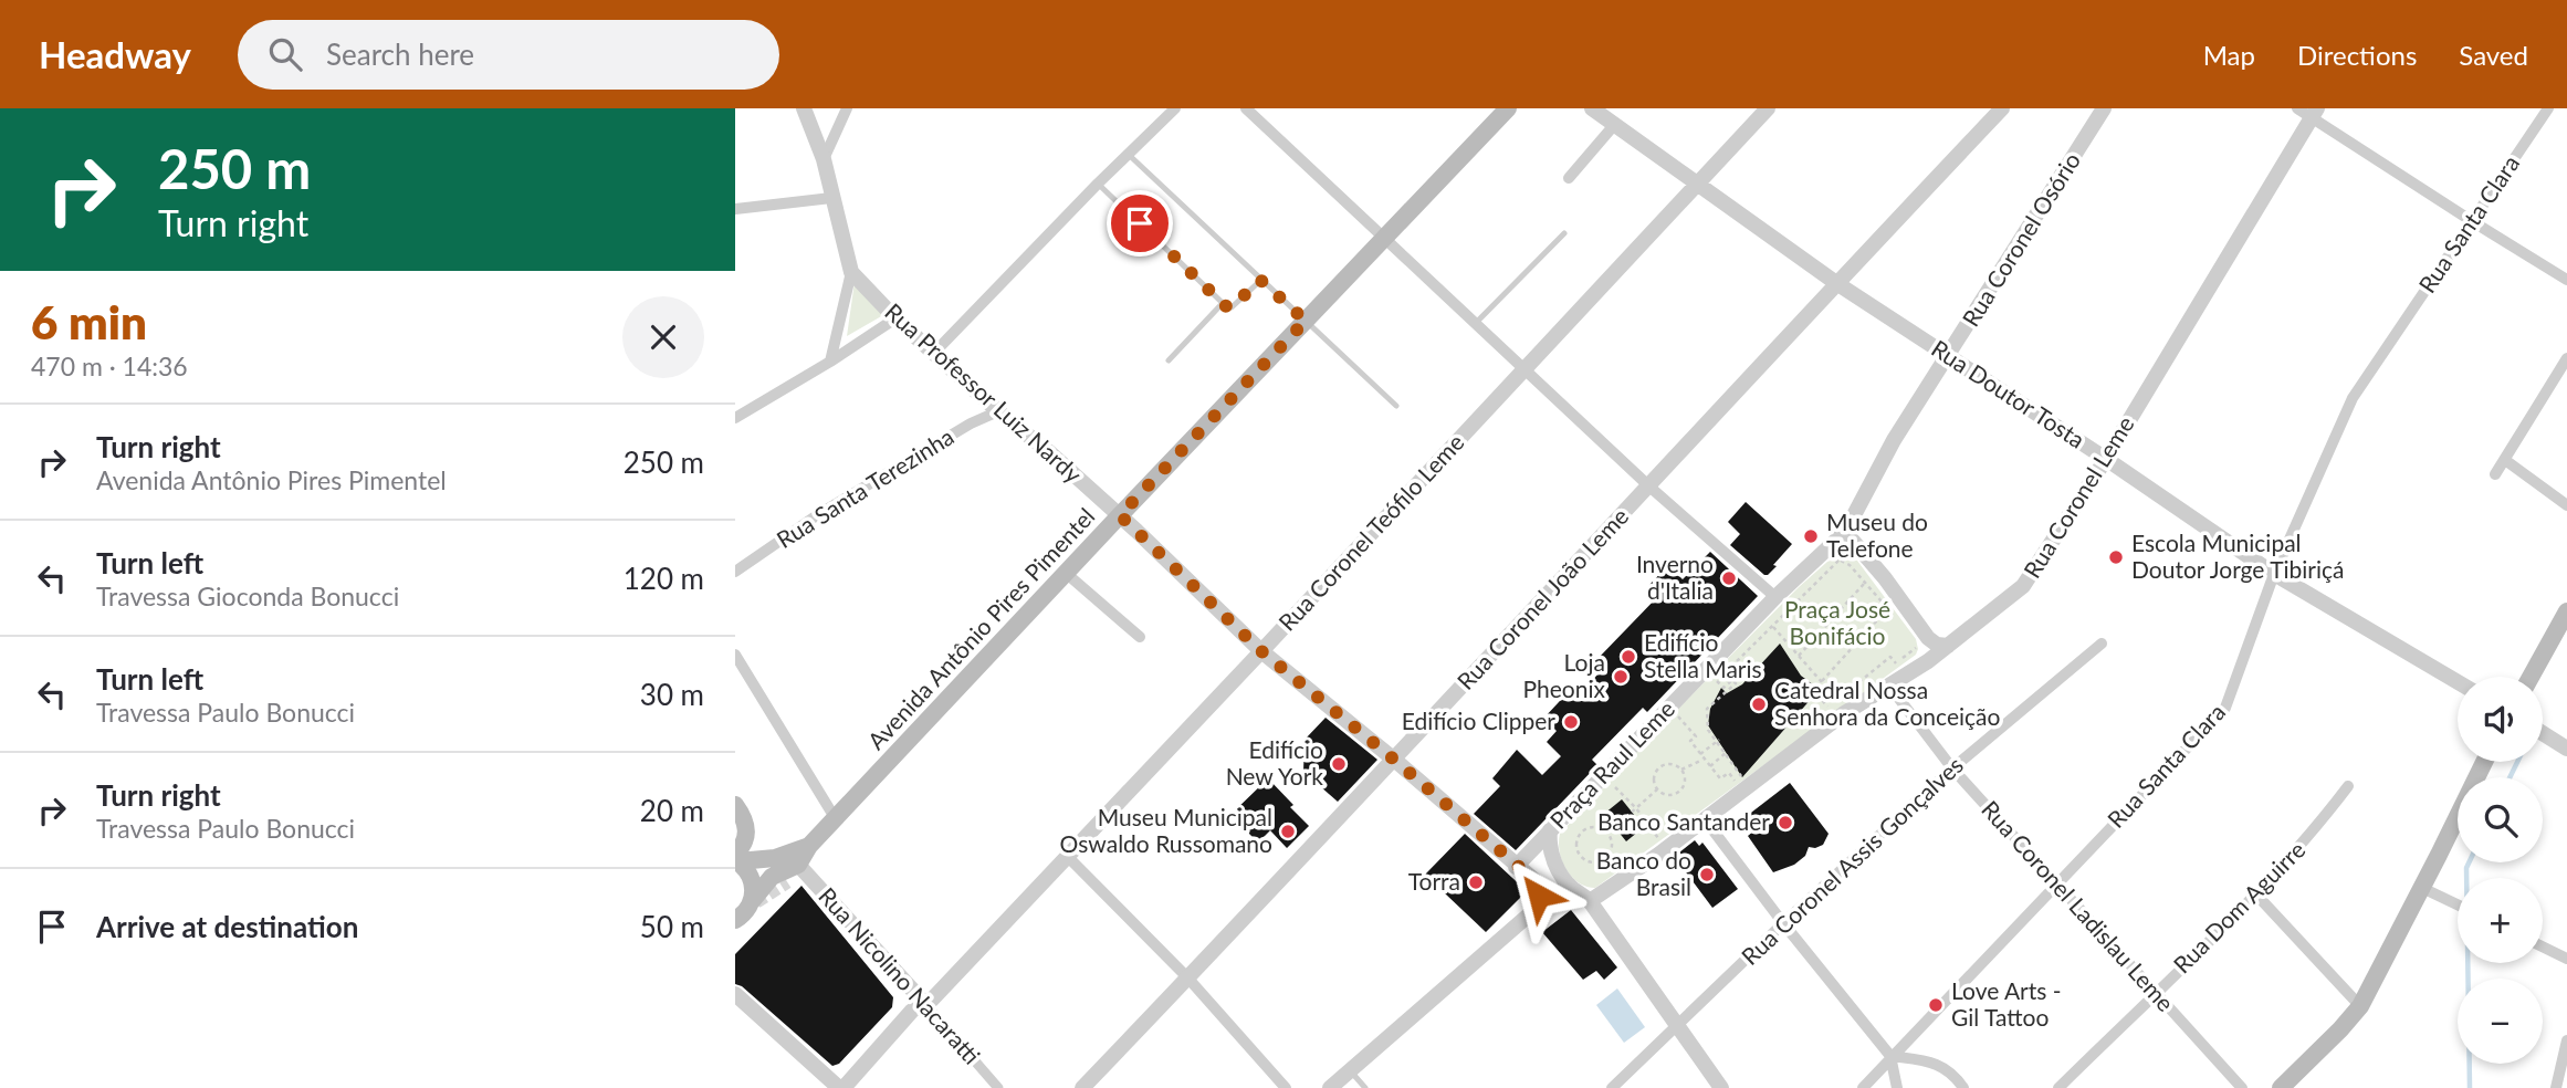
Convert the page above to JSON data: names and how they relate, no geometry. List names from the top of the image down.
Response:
{
  "streets": {
    "main road": ["Avenida Antônio Pires Pimentel"],
    "street": [
      "Rua Santa Clara",
      "Rua Coronel Osório",
      "Rua Professor Luiz Nardy",
      "Rua Doutor Tosta",
      "Rua Santa Terezinha",
      "Rua Coronel Leme",
      "Rua Coronel Teófilo Leme",
      "Rua Coronel João Leme",
      "Praça Raul Leme",
      "Rua Coronel Assis Gonçalves",
      "Rua Coronel Ladislau Leme",
      "Rua Dom Aguirre",
      "Rua Nicolino Nacaratti"
    ]
  },
  "crossings": [
    ["Rua Santa Clara", "Rua Doutor Tosta"],
    ["Rua Santa Clara", "Rua Coronel Ladislau Leme"],
    ["Rua Coronel Osório", "Rua Doutor Tosta"],
    ["Rua Professor Luiz Nardy", "Rua Santa Terezinha"],
    ["Rua Professor Luiz Nardy", "Rua Coronel Teófilo Leme"],
    ["Rua Professor Luiz Nardy", "Rua Coronel João Leme"],
    ["Rua Professor Luiz Nardy", "Avenida Antônio Pires Pimentel"],
    ["Rua Professor Luiz Nardy", "Praça Raul Leme"],
    ["Rua Doutor Tosta", "Rua Coronel Leme"],
    ["Rua Doutor Tosta", "Rua Coronel Teófilo Leme"],
    ["Rua Doutor Tosta", "Rua Coronel João Leme"],
    ["Rua Coronel Leme", "Rua Coronel Ladislau Leme"],
    ["Rua Coronel Teófilo Leme", "Rua Nicolino Nacaratti"],
    ["Avenida Antônio Pires Pimentel", "Rua Nicolino Nacaratti"],
    ["Rua Coronel Assis Gonçalves", "Rua Coronel Ladislau Leme"],
    ["Rua Coronel Ladislau Leme", "Rua Dom Aguirre"]
  ],
  "parks": ["Praça José Bonifácio"],
  "places": [
    "Museu do Telefone",
    "Escola Municipal Doutor Jorge Tibiriçá",
    "Inverno d'Italia",
    "Edifício Stella Maris",
    "Loja Pheonix",
    "Catedral Nossa Senhora da Conceição",
    "Edifício Clipper",
    "Edifício New York",
    "Banco Santander",
    "Museu Municipal Oswaldo Russomano",
    "Banco do Brasil",
    "Torra",
    "Love Arts - Gil Tattoo"
  ],
  "page": {
    "header": "Headway",
    "search": "Search here",
    "nav": ["Map", "Directions", "Saved"],
    "turn": ["250 m", "Turn right"],
    "heading": ["6 min", "470 m · 14:36"],
    "list": [
      {
        "name": "Turn right",
        "note": "Avenida Antônio Pires Pimentel",
        "value": "250 m"
      },
      {
        "name": "Turn left",
        "note": "Travessa Gioconda Bonucci",
        "value": "120 m"
      },
      {
        "name": "Turn left",
        "note": "Travessa Paulo Bonucci",
        "value": "30 m"
      },
      {
        "name": "Turn right",
        "note": "Travessa Paulo Bonucci",
        "value": "20 m"
      },
      {
        "name": "Arrive at destination",
        "value": "50 m"
      }
    ],
    "map_buttons": ["+", "−"]
  }
}
